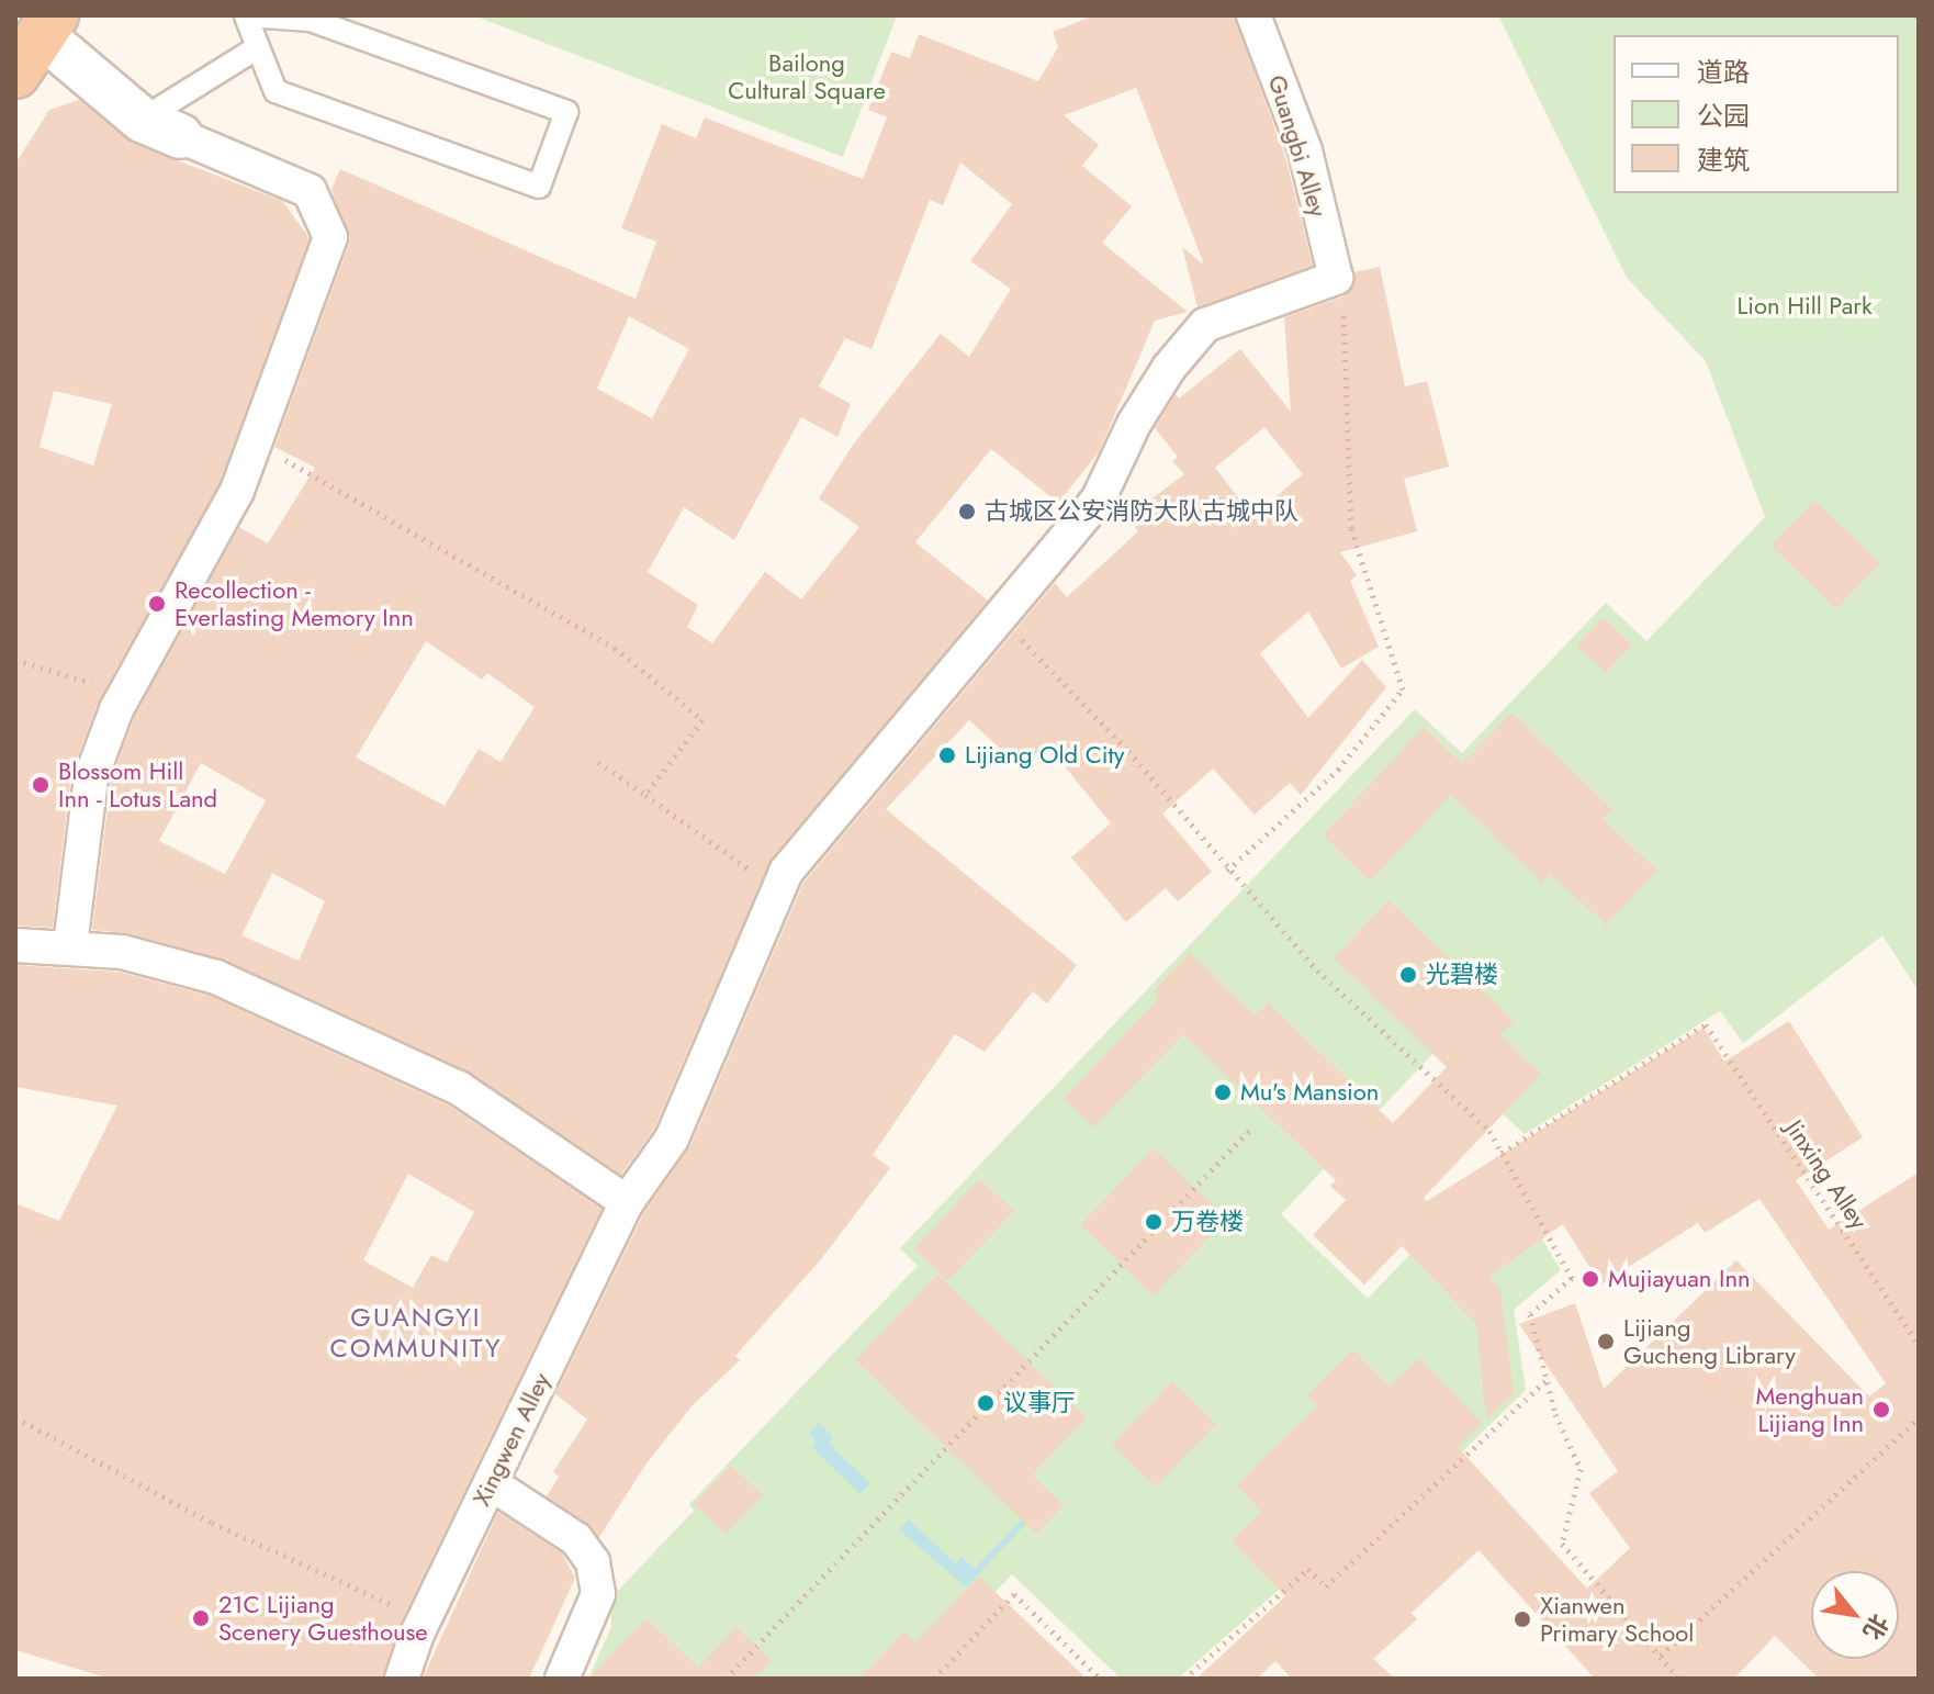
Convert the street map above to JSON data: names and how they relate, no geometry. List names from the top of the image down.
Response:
{
  "streets": {
    "street": ["Guangbi Alley", "Xingwen Alley"],
    "path": ["Jinxing Alley"]
  },
  "crossings": [
    ["Guangbi Alley", "Xingwen Alley"]
  ],
  "districts": ["GUANGYI COMMUNITY"],
  "parks": ["Bailong Cultural Square", "Lion Hill Park"],
  "places": [
    "古城区公安消防大队古城中队",
    "Recollection - Everlasting Memory Inn",
    "Lijiang Old City",
    "Blossom Hill Inn - Lotus Land",
    "光碧楼",
    "Mu's Mansion",
    "万卷楼",
    "Mujiayuan Inn",
    "Lijiang Gucheng Library",
    "议事厅",
    "Menghuan Lijiang Inn",
    "21C Lijiang Scenery Guesthouse",
    "Xianwen Primary School"
  ],
  "legend": ["道路", "公园", "建筑"],
  "north": "bottom right"
}
